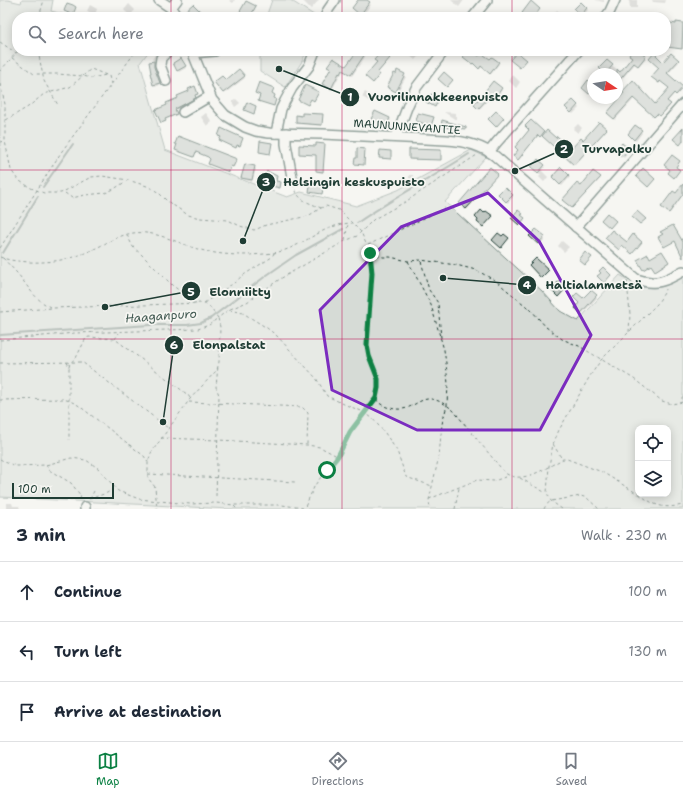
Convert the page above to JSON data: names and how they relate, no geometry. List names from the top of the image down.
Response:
{
  "streets": {
    "street": ["MAUNUNNEVANTIE"]
  },
  "water": ["Haaganpuro"],
  "places": [
    "Vuorilinnakkeenpuisto",
    "Turvapolku",
    "Helsingin keskuspuisto",
    "Haltialanmetsä",
    "Elonniitty",
    "Elonpalstat"
  ],
  "scale_bar": "100 m",
  "north": "right",
  "page": {
    "search": "Search here",
    "scale": "100 m",
    "heading": ["3 min", "Walk · 230 m"],
    "list": [
      ["Continue", "100 m"],
      ["Turn left", "130 m"],
      "Arrive at destination"
    ],
    "nav": ["Map", "Directions", "Saved"]
  }
}
